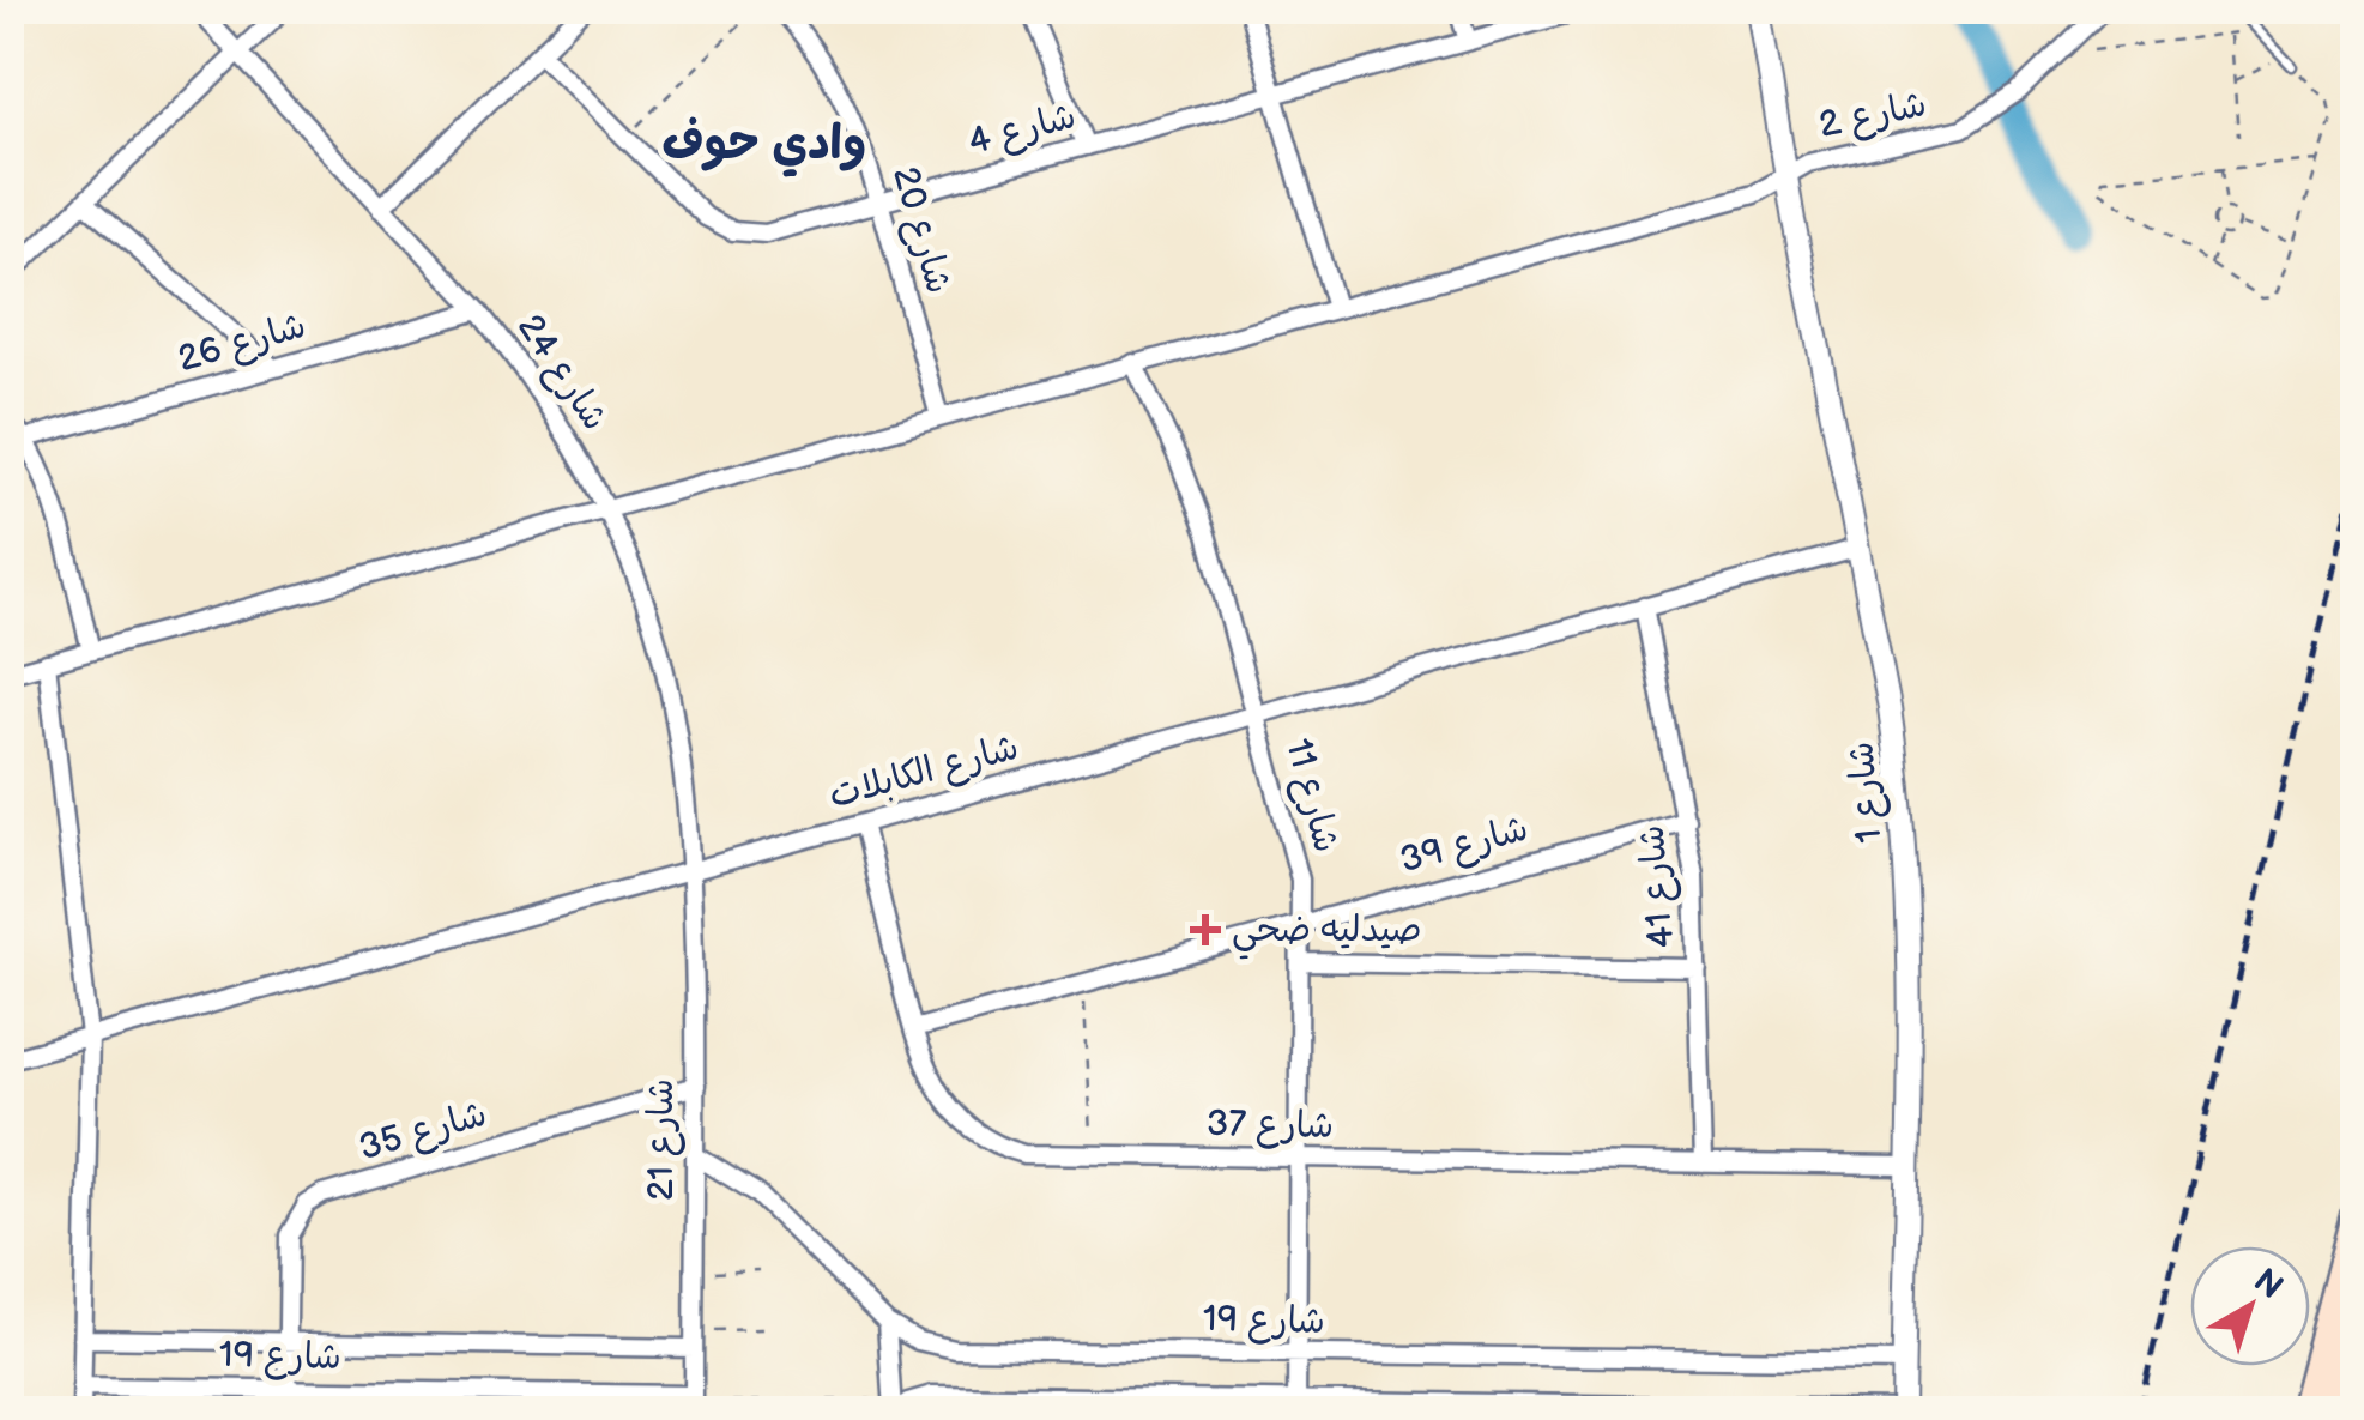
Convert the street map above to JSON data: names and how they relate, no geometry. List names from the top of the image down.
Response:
{
  "streets": {
    "street": [
      "شارع 2",
      "شارع 4",
      "شارع 20",
      "شارع 26",
      "شارع 24",
      "شارع الكابلات",
      "شارع 1",
      "شارع 11",
      "شارع 39",
      "شارع 41",
      "شارع 37",
      "شارع 35",
      "شارع 21",
      "شارع 19"
    ]
  },
  "crossings": [
    ["شارع 2", "شارع 1"],
    ["شارع 4", "شارع 20"],
    ["شارع 26", "شارع 24"],
    ["شارع 24", "شارع الكابلات"],
    ["شارع 24", "شارع 21"],
    ["شارع الكابلات", "شارع 1"],
    ["شارع الكابلات", "شارع 11"],
    ["شارع الكابلات", "شارع 41"],
    ["شارع الكابلات", "شارع 37"],
    ["شارع الكابلات", "شارع 21"],
    ["شارع 1", "شارع 37"],
    ["شارع 1", "شارع 19"],
    ["شارع 11", "شارع 39"],
    ["شارع 11", "شارع 37"],
    ["شارع 11", "شارع 19"],
    ["شارع 39", "شارع 41"],
    ["شارع 39", "شارع 37"],
    ["شارع 41", "شارع 37"],
    ["شارع 35", "شارع 21"],
    ["شارع 35", "شارع 19"],
    ["شارع 21", "شارع 19"]
  ],
  "districts": ["وادي حوف"],
  "places": {
    "health": ["صيدليه ضحي"]
  },
  "north": "top right"
}
